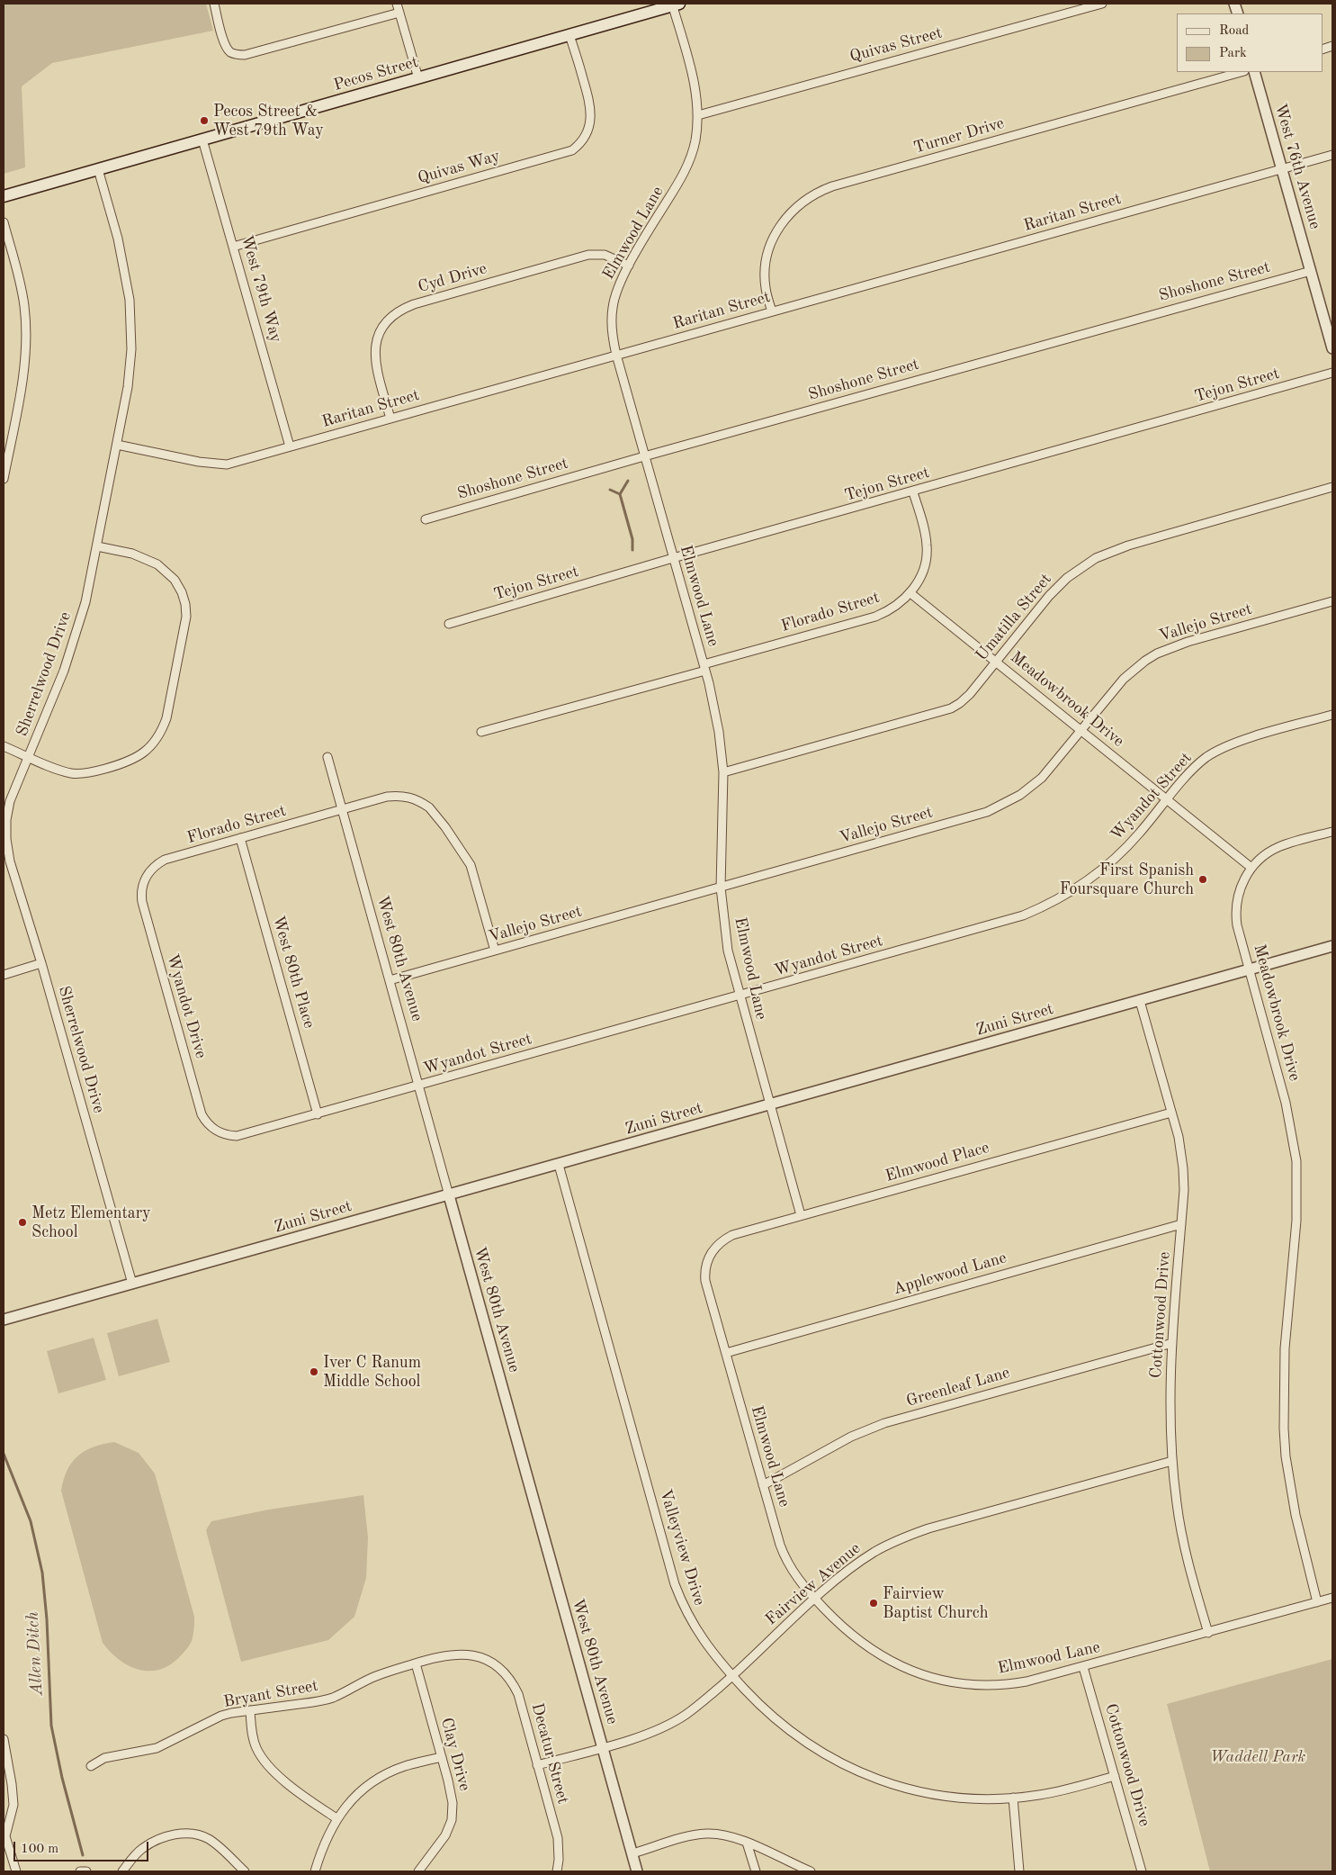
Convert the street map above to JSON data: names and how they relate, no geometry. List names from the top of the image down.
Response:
{
  "streets": {
    "main road": ["Pecos Street"],
    "street": [
      "Quivas Street",
      "Turner Drive",
      "West 76th Avenue",
      "Quivas Way",
      "Raritan Street",
      "Elmwood Lane",
      "Cyd Drive",
      "Shoshone Street",
      "West 79th Way",
      "Tejon Street",
      "Florado Street",
      "Umatilla Street",
      "Vallejo Street",
      "Sherrelwood Drive",
      "Meadowbrook Drive",
      "Wyandot Street",
      "West 80th Avenue",
      "West 80th Place",
      "Wyandot Drive",
      "Zuni Street",
      "Elmwood Place",
      "Applewood Lane",
      "Cottonwood Drive",
      "Greenleaf Lane",
      "Valleyview Drive",
      "Fairview Avenue",
      "Bryant Street",
      "Decatur Street",
      "Clay Drive"
    ]
  },
  "crossings": [
    ["Quivas Street", "Elmwood Lane"],
    ["Pecos Street", "Quivas Way"],
    ["Pecos Street", "Elmwood Lane"],
    ["Pecos Street", "West 79th Way"],
    ["Pecos Street", "Sherrelwood Drive"],
    ["Turner Drive", "Raritan Street"],
    ["West 76th Avenue", "Raritan Street"],
    ["West 76th Avenue", "Shoshone Street"],
    ["Quivas Way", "West 79th Way"],
    ["Raritan Street", "Elmwood Lane"],
    ["Raritan Street", "Cyd Drive"],
    ["Raritan Street", "West 79th Way"],
    ["Raritan Street", "Sherrelwood Drive"],
    ["Elmwood Lane", "Cyd Drive"],
    ["Elmwood Lane", "Shoshone Street"],
    ["Elmwood Lane", "Tejon Street"],
    ["Elmwood Lane", "Florado Street"],
    ["Elmwood Lane", "Umatilla Street"],
    ["Elmwood Lane", "Vallejo Street"],
    ["Elmwood Lane", "Meadowbrook Drive"],
    ["Elmwood Lane", "Wyandot Street"],
    ["Elmwood Lane", "Zuni Street"],
    ["Elmwood Lane", "Elmwood Place"],
    ["Elmwood Lane", "Applewood Lane"],
    ["Elmwood Lane", "Cottonwood Drive"],
    ["Elmwood Lane", "Greenleaf Lane"],
    ["Elmwood Lane", "Fairview Avenue"],
    ["Tejon Street", "Florado Street"],
    ["Florado Street", "Meadowbrook Drive"],
    ["Florado Street", "West 80th Avenue"],
    ["Florado Street", "West 80th Place"],
    ["Florado Street", "Wyandot Drive"],
    ["Umatilla Street", "Meadowbrook Drive"],
    ["Vallejo Street", "Meadowbrook Drive"],
    ["Vallejo Street", "West 80th Avenue"],
    ["Sherrelwood Drive", "Zuni Street"],
    ["Meadowbrook Drive", "Wyandot Street"],
    ["Meadowbrook Drive", "Zuni Street"],
    ["Wyandot Street", "West 80th Avenue"],
    ["Wyandot Street", "West 80th Place"],
    ["Wyandot Street", "Wyandot Drive"],
    ["West 80th Avenue", "Zuni Street"],
    ["West 80th Avenue", "Fairview Avenue"],
    ["Zuni Street", "Cottonwood Drive"],
    ["Zuni Street", "Valleyview Drive"],
    ["Elmwood Place", "Cottonwood Drive"],
    ["Applewood Lane", "Cottonwood Drive"],
    ["Cottonwood Drive", "Greenleaf Lane"],
    ["Cottonwood Drive", "Valleyview Drive"],
    ["Cottonwood Drive", "Fairview Avenue"],
    ["Valleyview Drive", "Fairview Avenue"],
    ["Fairview Avenue", "Decatur Street"],
    ["Bryant Street", "Decatur Street"],
    ["Bryant Street", "Clay Drive"]
  ],
  "water": ["Allen Ditch"],
  "parks": ["Waddell Park"],
  "places": [
    "Pecos Street & West 79th Way",
    "First Spanish Foursquare Church",
    "Metz Elementary School",
    "Iver C Ranum Middle School",
    "Fairview Baptist Church"
  ],
  "legend": ["Road", "Park"],
  "scale_bar": "100 m"
}
